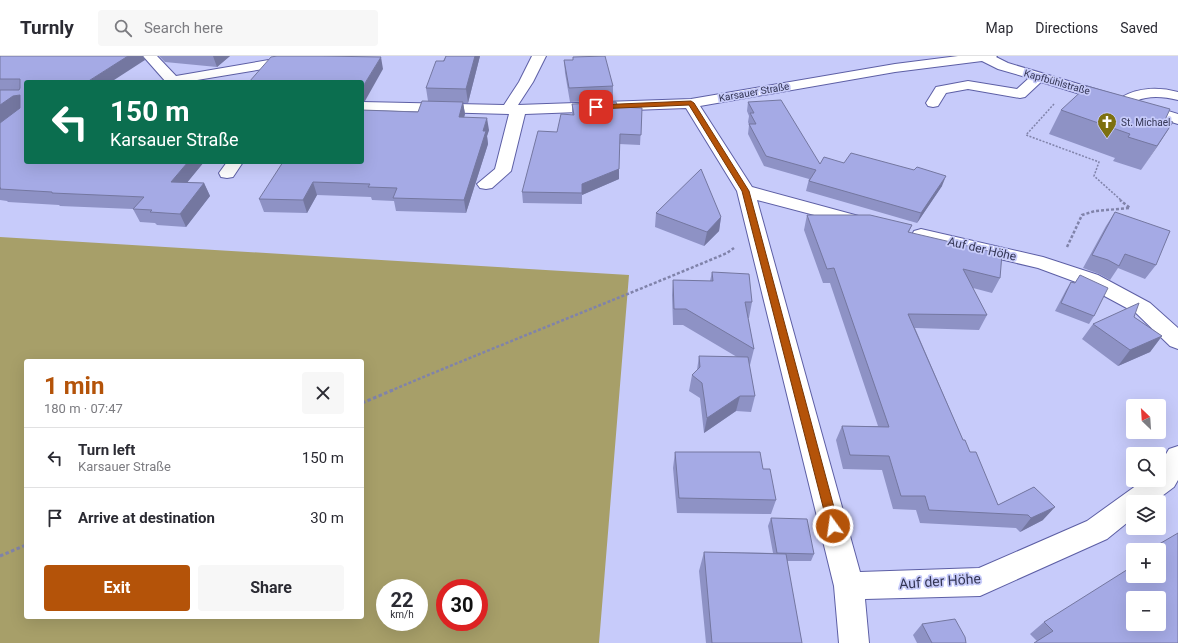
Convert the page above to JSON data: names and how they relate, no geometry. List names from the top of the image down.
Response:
{
  "streets": {
    "street": ["Kapfbühlstraße", "Karsauer Straße", "Auf der Höhe"]
  },
  "crossings": [
    ["Kapfbühlstraße", "Karsauer Straße"]
  ],
  "places": {
    "church": ["St. Michael"]
  },
  "north": "top left",
  "page": {
    "header": "Turnly",
    "search": "Search here",
    "nav": ["Map", "Directions", "Saved"],
    "turn": ["150 m", "Karsauer Straße"],
    "heading": ["1 min", "180 m · 07:47"],
    "map_buttons": ["+", "−"],
    "list": [
      {
        "name": "Turn left",
        "note": "Karsauer Straße",
        "value": "150 m"
      },
      {
        "name": "Arrive at destination",
        "value": "30 m"
      }
    ],
    "buttons": ["Exit", "Share"],
    "speed": "22 km/h",
    "limit": "30"
  }
}
